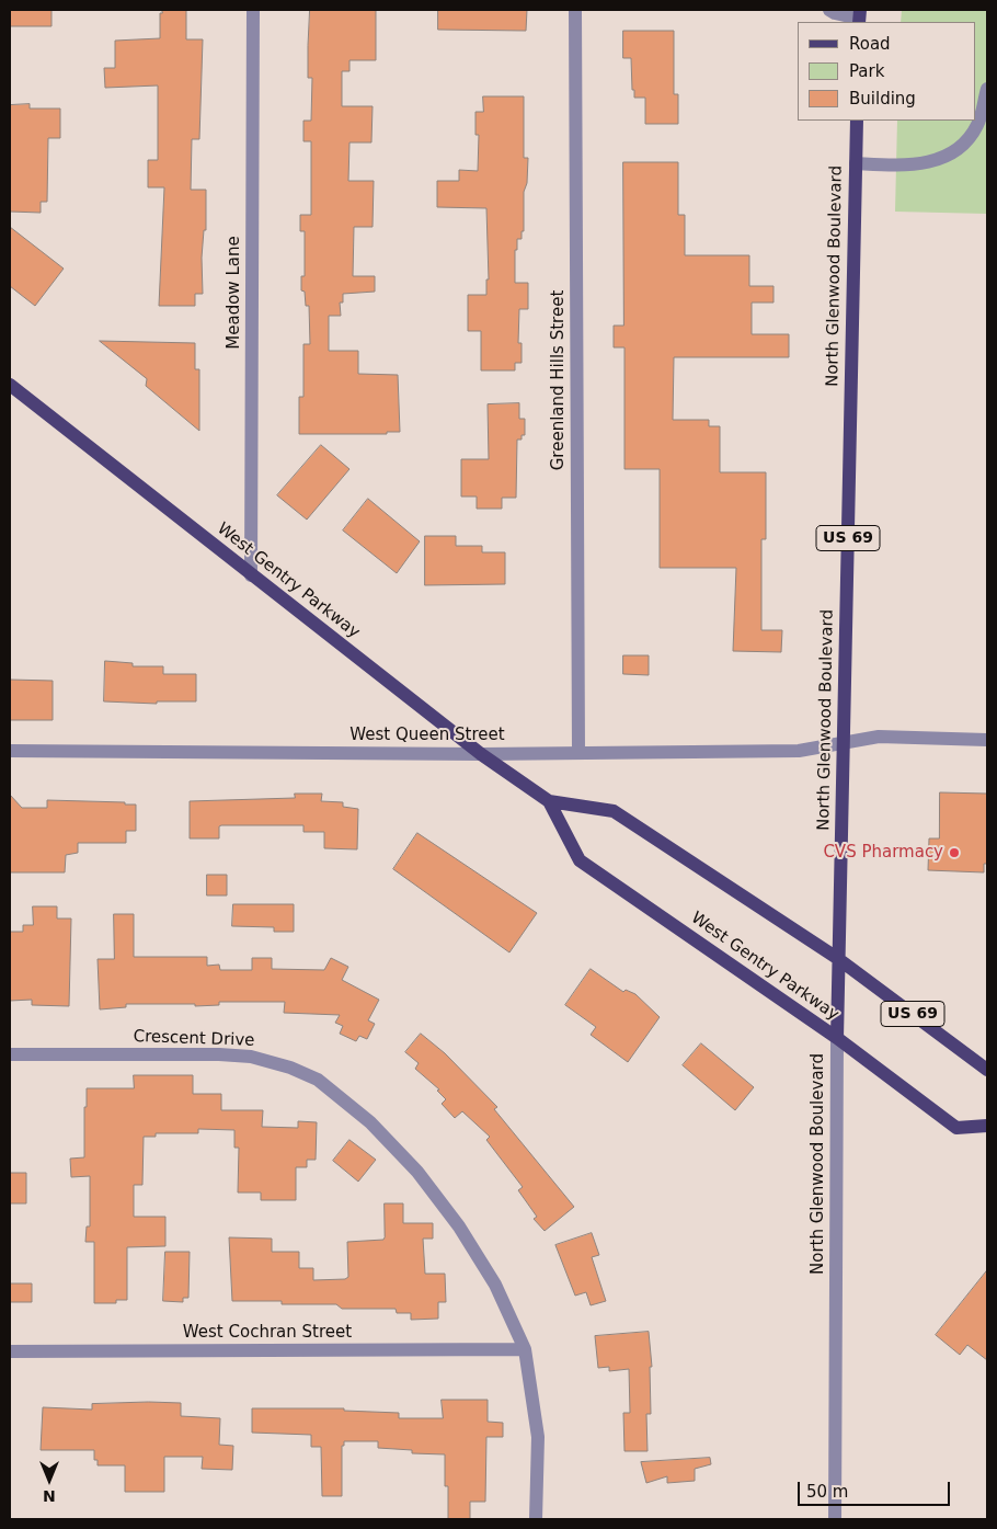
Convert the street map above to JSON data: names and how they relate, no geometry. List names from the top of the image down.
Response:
{
  "streets": {
    "main road": ["North Glenwood Boulevard", "US 69", "West Gentry Parkway"],
    "street": [
      "Meadow Lane",
      "Greenland Hills Street",
      "West Queen Street",
      "Crescent Drive",
      "West Cochran Street"
    ]
  },
  "crossings": [
    ["North Glenwood Boulevard", "West Gentry Parkway"],
    ["North Glenwood Boulevard", "West Queen Street"],
    ["Meadow Lane", "West Gentry Parkway"],
    ["Greenland Hills Street", "West Queen Street"],
    ["West Gentry Parkway", "West Queen Street"],
    ["Crescent Drive", "West Cochran Street"]
  ],
  "places": ["CVS Pharmacy"],
  "legend": ["Road", "Park", "Building"],
  "scale_bar": "50 m",
  "north": "bottom"
}
